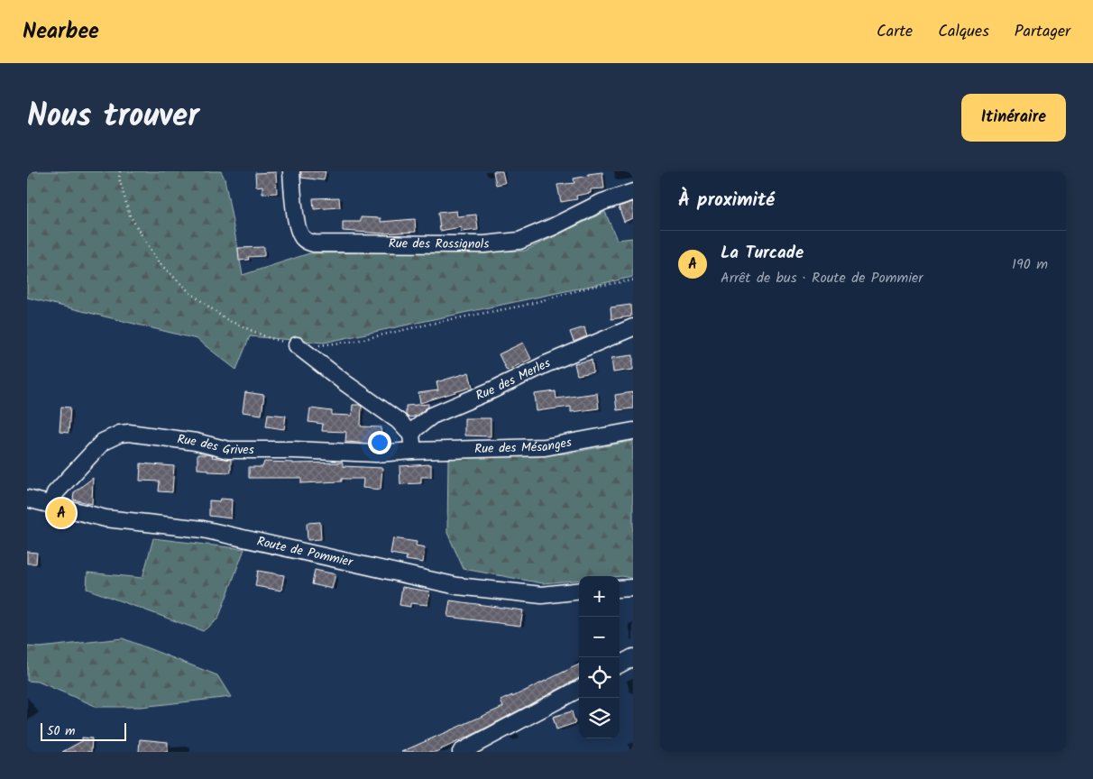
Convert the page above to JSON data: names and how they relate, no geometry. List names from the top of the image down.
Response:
{
  "streets": {
    "street": [
      "Rue des Rossignols",
      "Rue des Merles",
      "Rue des Grives",
      "Rue des Mésanges",
      "Route de Pommier"
    ]
  },
  "crossings": [
    ["Rue des Merles", "Rue des Grives"],
    ["Rue des Merles", "Rue des Mésanges"],
    ["Rue des Grives", "Rue des Mésanges"],
    ["Rue des Grives", "Route de Pommier"]
  ],
  "scale_bar": "50 m",
  "page": {
    "header": "Nearbee",
    "nav": ["Carte", "Calques", "Partager"],
    "title": "Nous trouver",
    "buttons": "Itinéraire",
    "heading": "À proximité",
    "list": [
      {
        "mark": "A",
        "name": "La Turcade",
        "note": "Arrêt de bus · Route de Pommier",
        "value": "190 m"
      }
    ],
    "pins": "A",
    "map_buttons": ["+", "−"],
    "scale": "50 m"
  }
}
